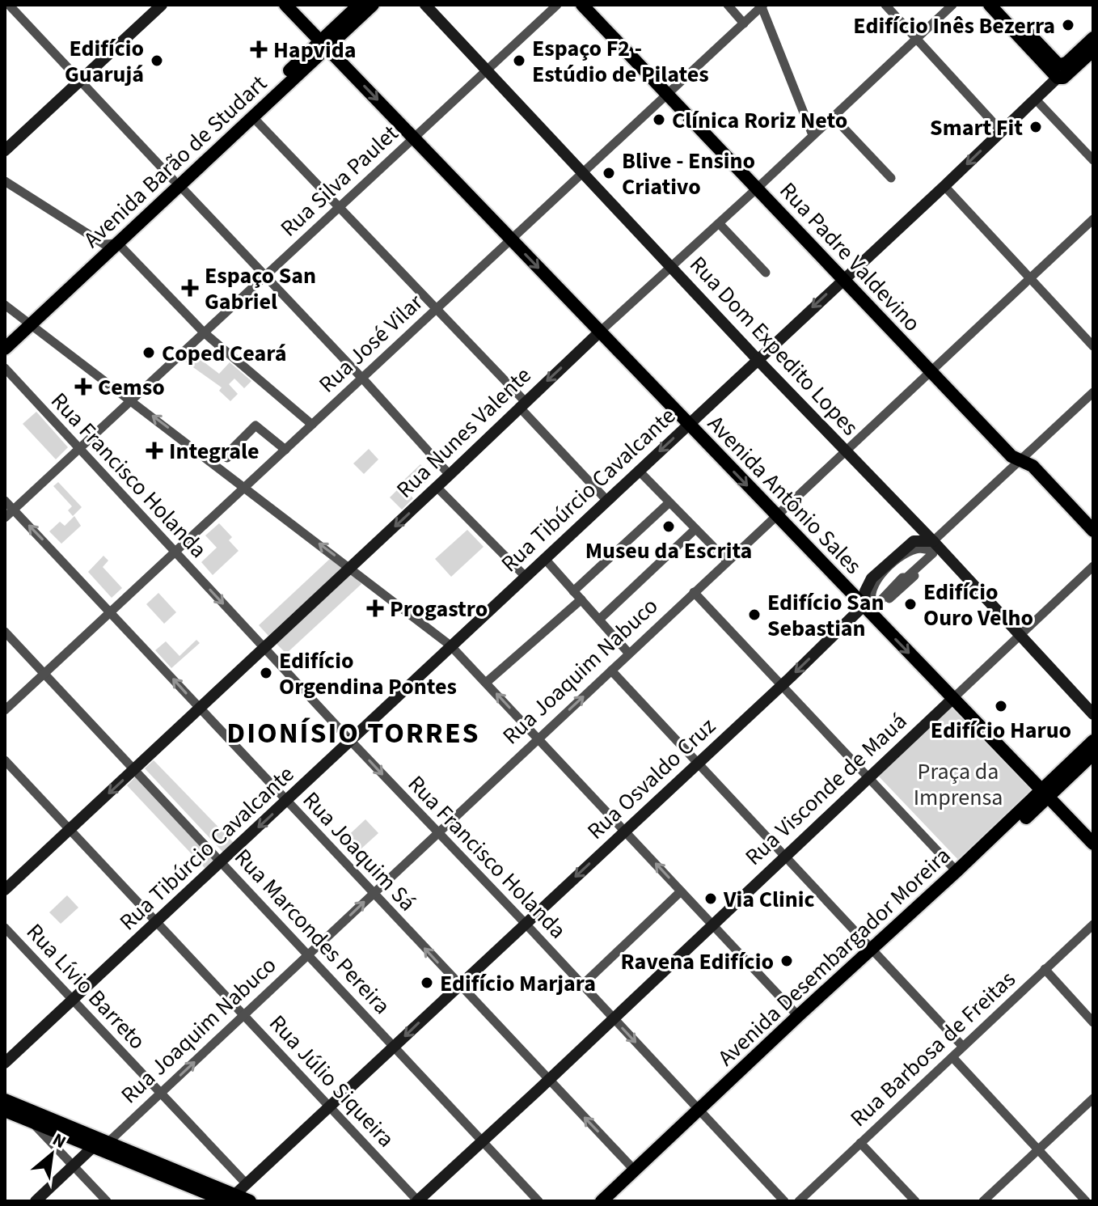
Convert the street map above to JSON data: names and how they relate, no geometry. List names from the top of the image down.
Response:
{
  "streets": {
    "main road": [
      "Avenida Barão de Studart",
      "Rua Padre Valdevino",
      "Rua Tibúrcio Cavalcante",
      "Avenida Antônio Sales",
      "Avenida Desembargador Moreira"
    ],
    "street": [
      "Rua Silva Paulet",
      "Rua José Vilar",
      "Rua Dom Expedito Lopes",
      "Rua Nunes Valente",
      "Rua Francisco Holanda",
      "Rua Joaquim Nabuco",
      "Rua Osvaldo Cruz",
      "Rua Visconde de Mauá",
      "Rua Joaquim Sá",
      "Rua Marcondes Pereira",
      "Rua Lívio Barreto",
      "Rua Barbosa de Freitas",
      "Rua Júlio Siqueira"
    ]
  },
  "crossings": [
    ["Avenida Barão de Studart", "Avenida Antônio Sales"],
    ["Rua Silva Paulet", "Rua Dom Expedito Lopes"],
    ["Rua Silva Paulet", "Rua Francisco Holanda"],
    ["Rua Silva Paulet", "Avenida Antônio Sales"],
    ["Rua Silva Paulet", "Rua Joaquim Sá"],
    ["Rua Padre Valdevino", "Rua José Vilar"],
    ["Rua Padre Valdevino", "Rua Nunes Valente"],
    ["Rua Padre Valdevino", "Rua Tibúrcio Cavalcante"],
    ["Rua Padre Valdevino", "Rua Joaquim Nabuco"],
    ["Rua Padre Valdevino", "Rua Osvaldo Cruz"],
    ["Rua José Vilar", "Rua Dom Expedito Lopes"],
    ["Rua José Vilar", "Rua Francisco Holanda"],
    ["Rua José Vilar", "Avenida Antônio Sales"],
    ["Rua José Vilar", "Rua Joaquim Sá"],
    ["Rua José Vilar", "Rua Marcondes Pereira"],
    ["Rua Dom Expedito Lopes", "Rua Nunes Valente"],
    ["Rua Dom Expedito Lopes", "Rua Tibúrcio Cavalcante"],
    ["Rua Dom Expedito Lopes", "Rua Joaquim Nabuco"],
    ["Rua Dom Expedito Lopes", "Rua Osvaldo Cruz"],
    ["Rua Dom Expedito Lopes", "Rua Visconde de Mauá"],
    ["Rua Nunes Valente", "Rua Francisco Holanda"],
    ["Rua Nunes Valente", "Avenida Antônio Sales"],
    ["Rua Nunes Valente", "Rua Joaquim Sá"],
    ["Rua Nunes Valente", "Rua Marcondes Pereira"],
    ["Rua Nunes Valente", "Rua Júlio Siqueira"],
    ["Rua Francisco Holanda", "Rua Tibúrcio Cavalcante"],
    ["Rua Francisco Holanda", "Rua Joaquim Nabuco"],
    ["Rua Francisco Holanda", "Rua Osvaldo Cruz"],
    ["Rua Francisco Holanda", "Rua Visconde de Mauá"],
    ["Rua Francisco Holanda", "Avenida Desembargador Moreira"],
    ["Rua Tibúrcio Cavalcante", "Avenida Antônio Sales"],
    ["Rua Tibúrcio Cavalcante", "Rua Joaquim Sá"],
    ["Rua Tibúrcio Cavalcante", "Rua Marcondes Pereira"],
    ["Rua Tibúrcio Cavalcante", "Rua Lívio Barreto"],
    ["Rua Tibúrcio Cavalcante", "Rua Júlio Siqueira"],
    ["Avenida Antônio Sales", "Rua Joaquim Nabuco"],
    ["Avenida Antônio Sales", "Rua Osvaldo Cruz"],
    ["Avenida Antônio Sales", "Rua Visconde de Mauá"],
    ["Avenida Antônio Sales", "Avenida Desembargador Moreira"],
    ["Rua Joaquim Nabuco", "Rua Joaquim Sá"],
    ["Rua Joaquim Nabuco", "Rua Marcondes Pereira"],
    ["Rua Joaquim Nabuco", "Rua Lívio Barreto"],
    ["Rua Joaquim Nabuco", "Rua Júlio Siqueira"],
    ["Rua Osvaldo Cruz", "Rua Joaquim Sá"],
    ["Rua Osvaldo Cruz", "Rua Marcondes Pereira"],
    ["Rua Osvaldo Cruz", "Rua Lívio Barreto"],
    ["Rua Osvaldo Cruz", "Rua Júlio Siqueira"],
    ["Rua Visconde de Mauá", "Rua Joaquim Sá"],
    ["Rua Visconde de Mauá", "Rua Marcondes Pereira"],
    ["Rua Visconde de Mauá", "Rua Júlio Siqueira"],
    ["Rua Joaquim Sá", "Avenida Desembargador Moreira"]
  ],
  "one_way": ["Avenida Antônio Sales", "Rua Joaquim Sá"],
  "districts": ["DIONÍSIO TORRES"],
  "parks": ["Praça da Imprensa"],
  "places": {
    "other": [
      "Edifício Inês Bezerra",
      "Edifício Guarujá",
      "Espaço F2 - Estúdio de Pilates",
      "Clínica Roriz Neto",
      "Smart Fit",
      "Blive - Ensino Criativo",
      "Coped Ceará",
      "Museu da Escrita",
      "Edifício Ouro Velho",
      "Edifício San Sebastian",
      "Edifício Orgendina Pontes",
      "Edifício Haruo",
      "Via Clinic",
      "Ravena Edifício",
      "Edifício Marjara"
    ],
    "health": [
      "Hapvida",
      "Espaço San Gabriel",
      "Cemso",
      "Integrale",
      "Progastro"
    ]
  },
  "north": "top right"
}
